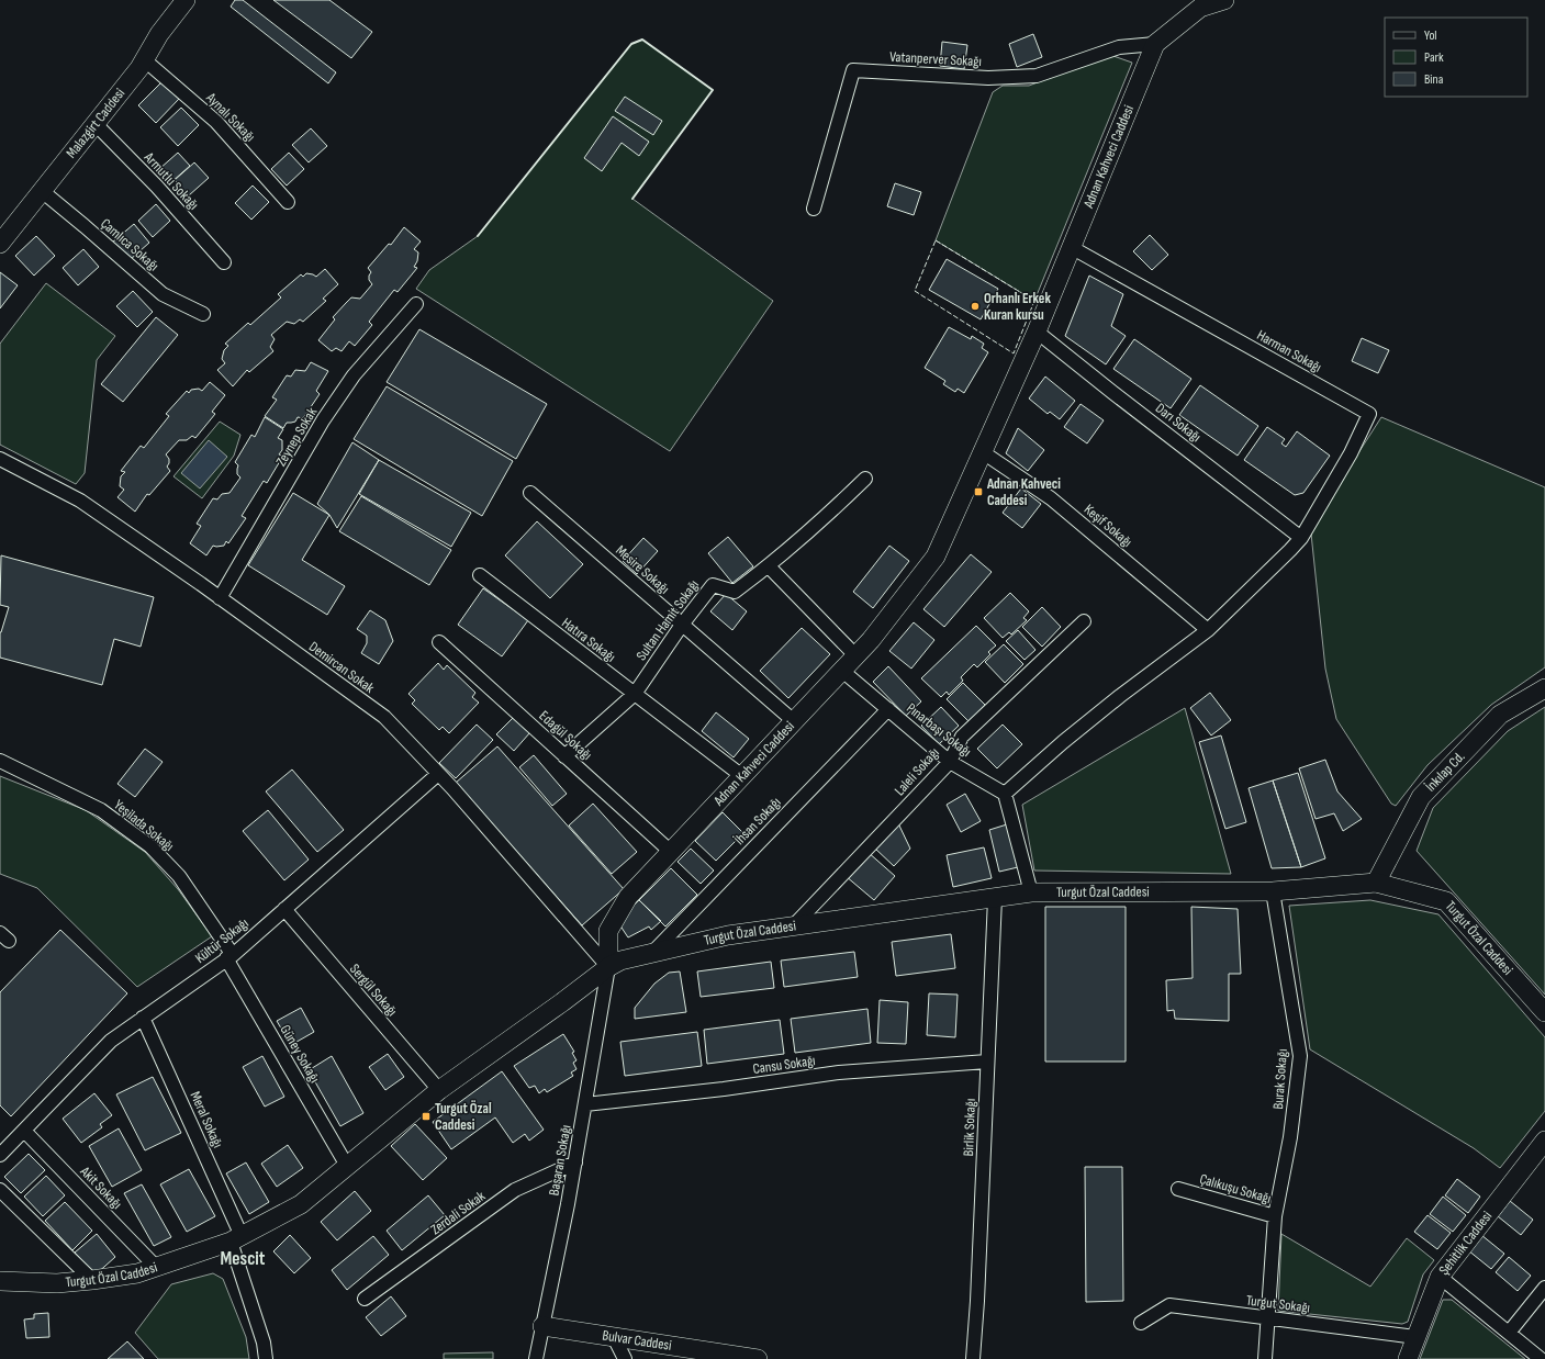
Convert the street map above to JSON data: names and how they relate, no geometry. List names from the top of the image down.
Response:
{
  "streets": {
    "street": [
      "Vatanperver Sokağı",
      "Aynalı Sokağı",
      "Malazgirt Caddesi",
      "Adnan Kahveci Caddesi",
      "Armutlu Sokağı",
      "Çamlıca Sokağı",
      "Harman Sokağı",
      "Darı Sokağı",
      "Zeynep Sokak",
      "Keşif Sokağı",
      "Mesire Sokağı",
      "Sultan Hamit Sokağı",
      "Hatıra Sokağı",
      "Demircan Sokak",
      "Pınarbaşı Sokağı",
      "Edagül Sokağı",
      "Laleli Sokağı",
      "İnkılap Cd.",
      "İhsan Sokağı",
      "Yeşilada Sokağı",
      "Turgut Özal Caddesi",
      "Kültür Sokağı",
      "Sergül Sokağı",
      "Güney Sokağı",
      "Cansu Sokağı",
      "Burak Sokağı",
      "Meral Sokağı",
      "Birlik Sokağı",
      "Başaran Sokağı",
      "Akit Sokağı",
      "Çalıkuşu Sokağı",
      "Zerdali Sokak",
      "Şehitlik Caddesi",
      "Turgut Sokağı",
      "Bulvar Caddesi"
    ]
  },
  "crossings": [
    ["Vatanperver Sokağı", "Adnan Kahveci Caddesi"],
    ["Aynalı Sokağı", "Malazgirt Caddesi"],
    ["Malazgirt Caddesi", "Armutlu Sokağı"],
    ["Malazgirt Caddesi", "Çamlıca Sokağı"],
    ["Adnan Kahveci Caddesi", "Harman Sokağı"],
    ["Adnan Kahveci Caddesi", "Darı Sokağı"],
    ["Adnan Kahveci Caddesi", "Keşif Sokağı"],
    ["Adnan Kahveci Caddesi", "Mesire Sokağı"],
    ["Adnan Kahveci Caddesi", "Hatıra Sokağı"],
    ["Adnan Kahveci Caddesi", "Demircan Sokak"],
    ["Adnan Kahveci Caddesi", "Pınarbaşı Sokağı"],
    ["Adnan Kahveci Caddesi", "Edagül Sokağı"],
    ["Adnan Kahveci Caddesi", "Turgut Özal Caddesi"],
    ["Adnan Kahveci Caddesi", "Başaran Sokağı"],
    ["Harman Sokağı", "Darı Sokağı"],
    ["Zeynep Sokak", "Demircan Sokak"],
    ["Mesire Sokağı", "Sultan Hamit Sokağı"],
    ["Sultan Hamit Sokağı", "Hatıra Sokağı"],
    ["Sultan Hamit Sokağı", "Edagül Sokağı"],
    ["Demircan Sokak", "Turgut Özal Caddesi"],
    ["Demircan Sokak", "Kültür Sokağı"],
    ["Demircan Sokak", "Başaran Sokağı"],
    ["Pınarbaşı Sokağı", "Laleli Sokağı"],
    ["Pınarbaşı Sokağı", "İhsan Sokağı"],
    ["Laleli Sokağı", "Turgut Özal Caddesi"],
    ["İnkılap Cd.", "Turgut Özal Caddesi"],
    ["İhsan Sokağı", "Turgut Özal Caddesi"],
    ["Yeşilada Sokağı", "Kültür Sokağı"],
    ["Yeşilada Sokağı", "Güney Sokağı"],
    ["Turgut Özal Caddesi", "Sergül Sokağı"],
    ["Turgut Özal Caddesi", "Güney Sokağı"],
    ["Turgut Özal Caddesi", "Burak Sokağı"],
    ["Turgut Özal Caddesi", "Meral Sokağı"],
    ["Turgut Özal Caddesi", "Birlik Sokağı"],
    ["Turgut Özal Caddesi", "Başaran Sokağı"],
    ["Turgut Özal Caddesi", "Akit Sokağı"],
    ["Kültür Sokağı", "Sergül Sokağı"],
    ["Kültür Sokağı", "Güney Sokağı"],
    ["Kültür Sokağı", "Meral Sokağı"],
    ["Kültür Sokağı", "Akit Sokağı"],
    ["Cansu Sokağı", "Birlik Sokağı"],
    ["Cansu Sokağı", "Başaran Sokağı"],
    ["Burak Sokağı", "Çalıkuşu Sokağı"],
    ["Başaran Sokağı", "Zerdali Sokak"],
    ["Başaran Sokağı", "Bulvar Caddesi"],
    ["Çalıkuşu Sokağı", "Turgut Sokağı"],
    ["Şehitlik Caddesi", "Turgut Sokağı"]
  ],
  "districts": ["Mescit"],
  "places": {
    "other": ["Orhanlı Erkek Kuran kursu"],
    "transit": ["Adnan Kahveci Caddesi", "Turgut Özal Caddesi"]
  },
  "legend": ["Yol", "Park", "Bina"]
}
